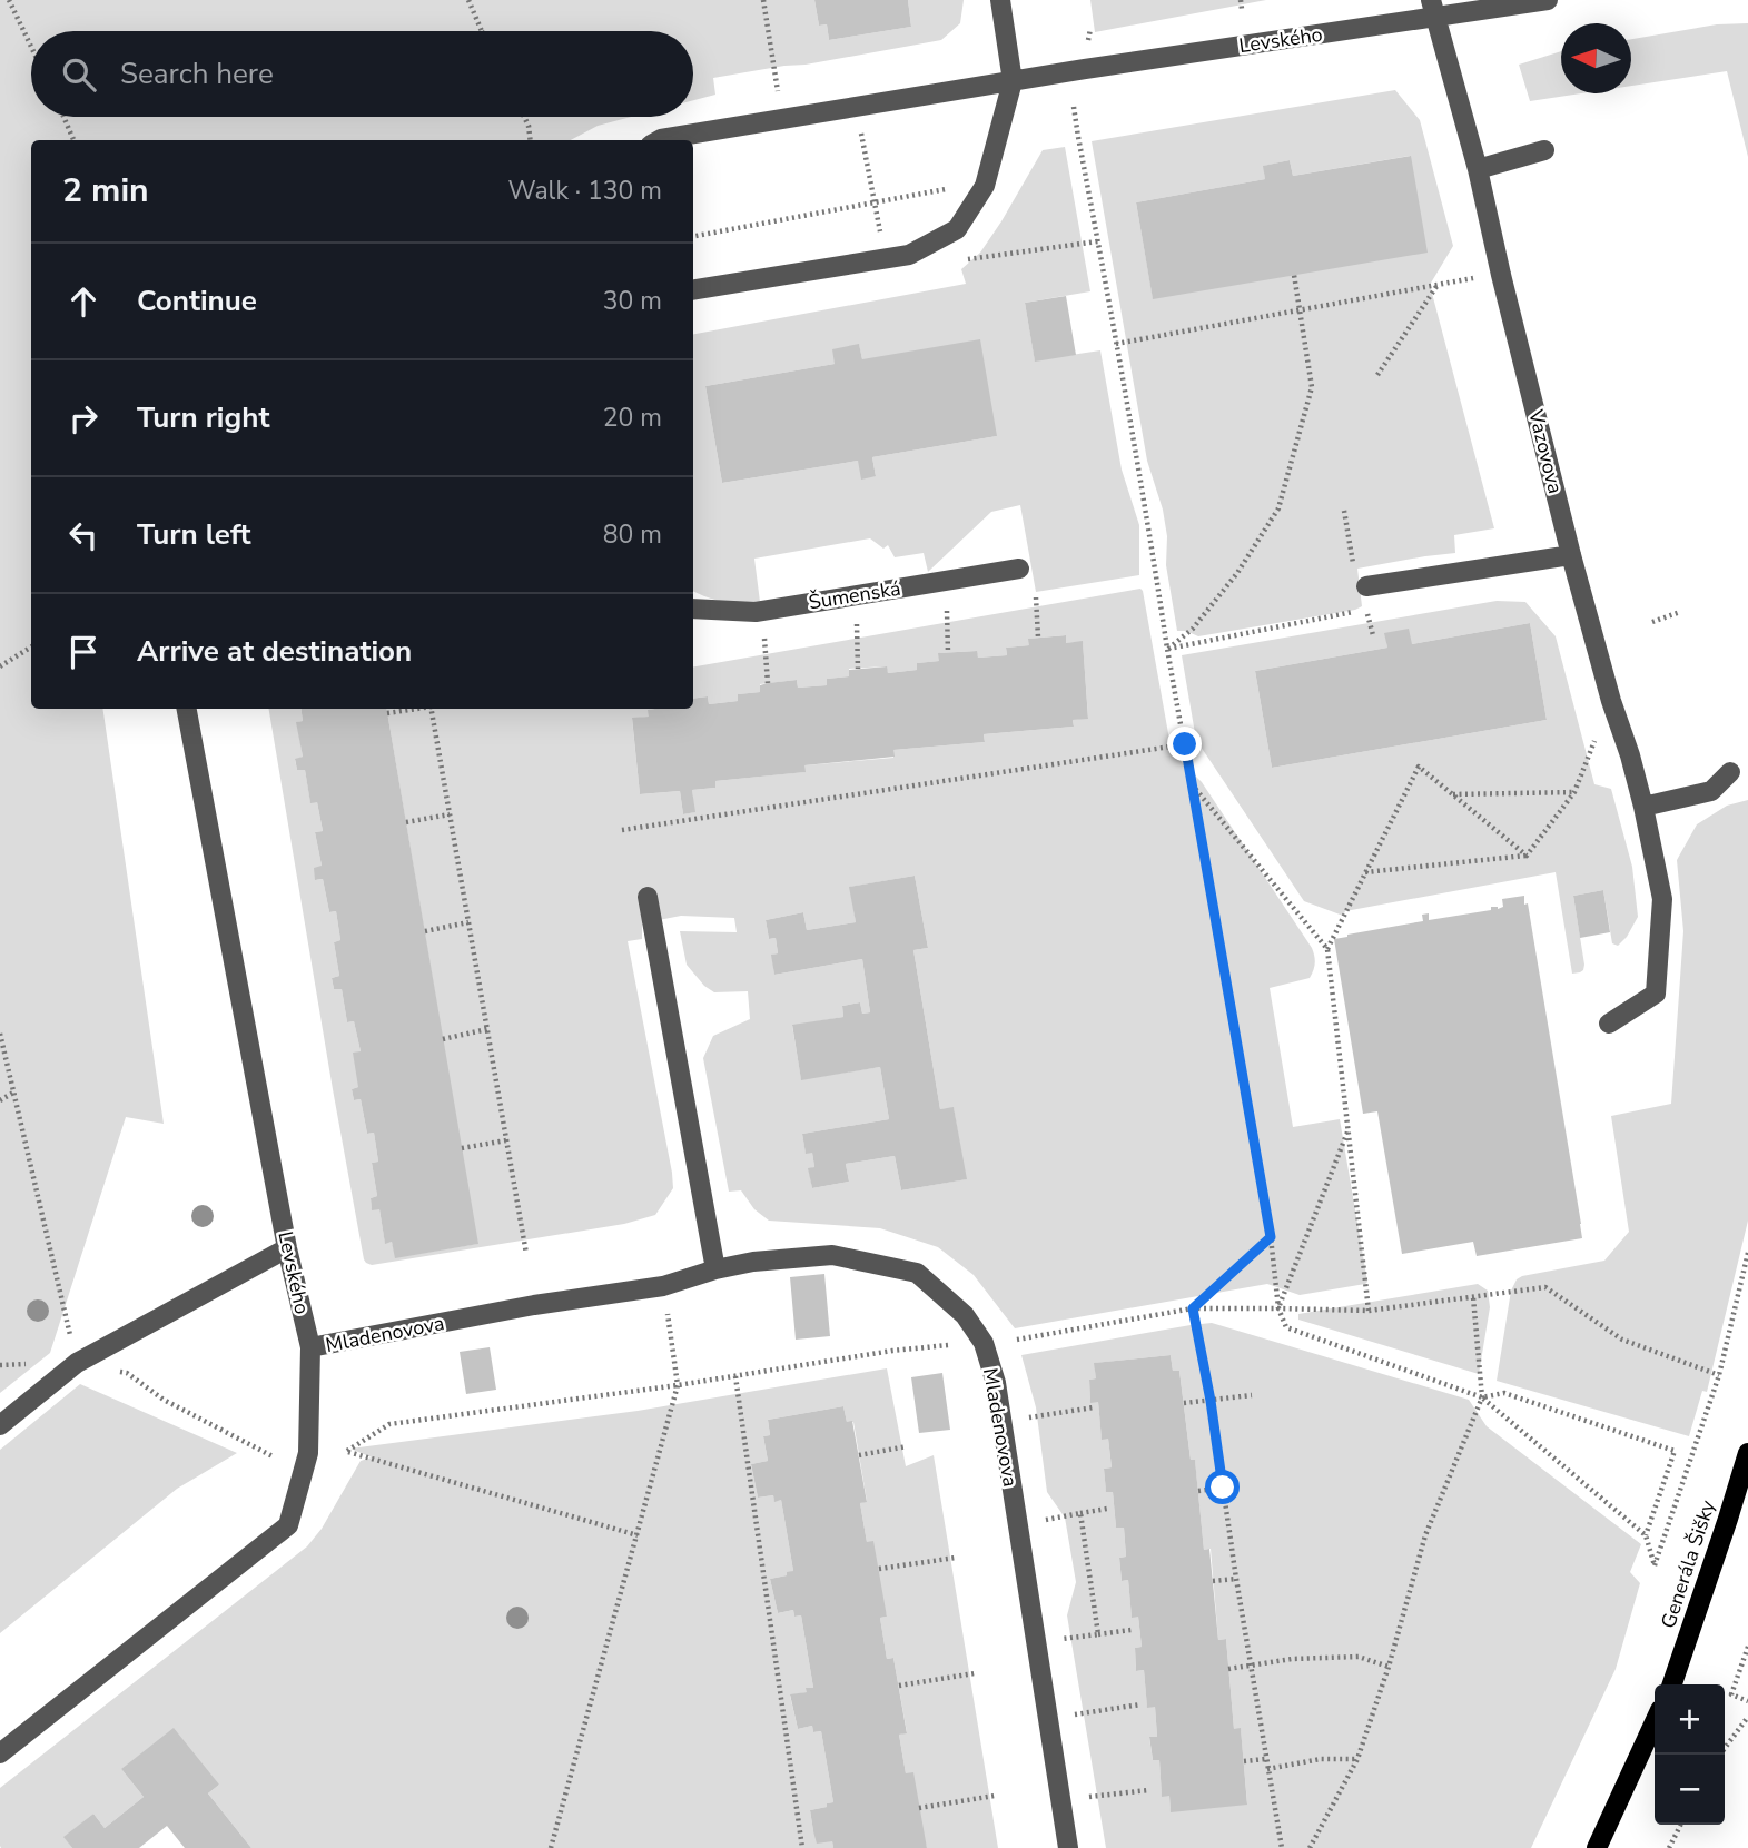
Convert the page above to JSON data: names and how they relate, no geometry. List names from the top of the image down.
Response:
{
  "streets": {
    "main road": ["Generála Šišky"],
    "street": [
      "Levského",
      "Vazovova",
      "Šumenská",
      "Mladenovova"
    ]
  },
  "crossings": [
    ["Levského", "Vazovova"],
    ["Levského", "Mladenovova"]
  ],
  "north": "left",
  "page": {
    "search": "Search here",
    "heading": ["2 min", "Walk · 130 m"],
    "list": [
      ["Continue", "30 m"],
      ["Turn right", "20 m"],
      ["Turn left", "80 m"],
      "Arrive at destination"
    ],
    "map_buttons": ["+", "−"]
  }
}
